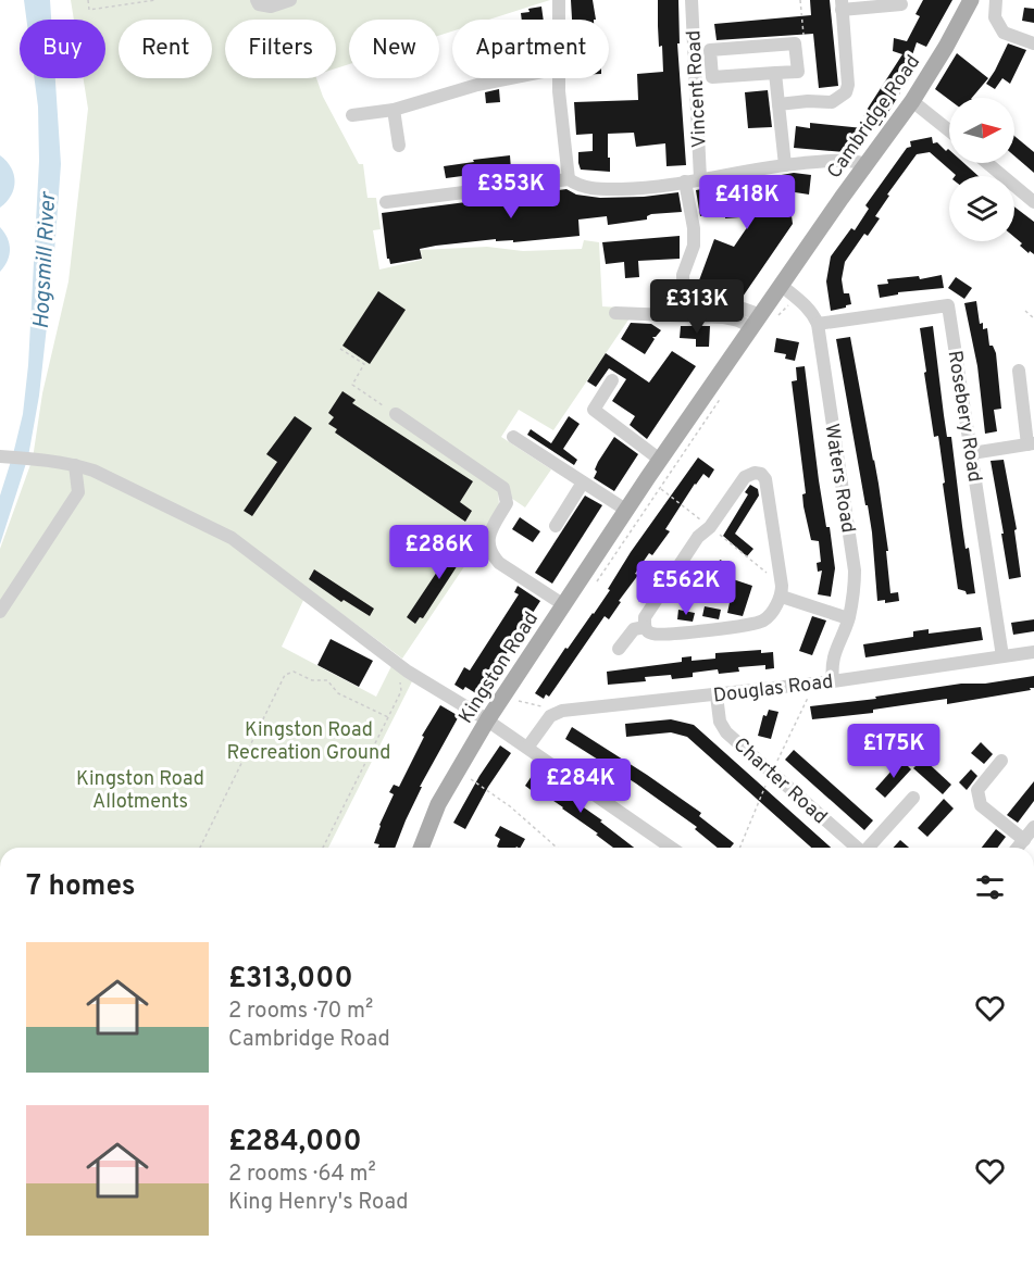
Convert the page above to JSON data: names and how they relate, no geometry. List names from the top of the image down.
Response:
{
  "streets": {
    "main road": ["Cambridge Road", "Kingston Road"],
    "street": [
      "Vincent Road",
      "Rosebery Road",
      "Waters Road",
      "Douglas Road",
      "Charter Road"
    ]
  },
  "crossings": [
    ["Cambridge Road", "Kingston Road"],
    ["Rosebery Road", "Waters Road"],
    ["Rosebery Road", "Douglas Road"],
    ["Waters Road", "Douglas Road"],
    ["Douglas Road", "Charter Road"]
  ],
  "water": ["Hogsmill River"],
  "parks": ["Kingston Road Recreation Ground", "Kingston Road Allotments"],
  "north": "right",
  "page": {
    "chip": [
      "Buy",
      "Rent",
      "Filters",
      "New",
      "Apartment"
    ],
    "price": [
      "£353K",
      "£418K",
      "£313K",
      "£286K",
      "£562K",
      "£175K",
      "£284K"
    ],
    "heading": "7 homes",
    "list": [
      {
        "name": "£313,000",
        "note": "2 rooms · 70 m² · Cambridge Road"
      },
      {
        "name": "£284,000",
        "note": "2 rooms · 64 m² · King Henry's Road"
      }
    ]
  }
}
